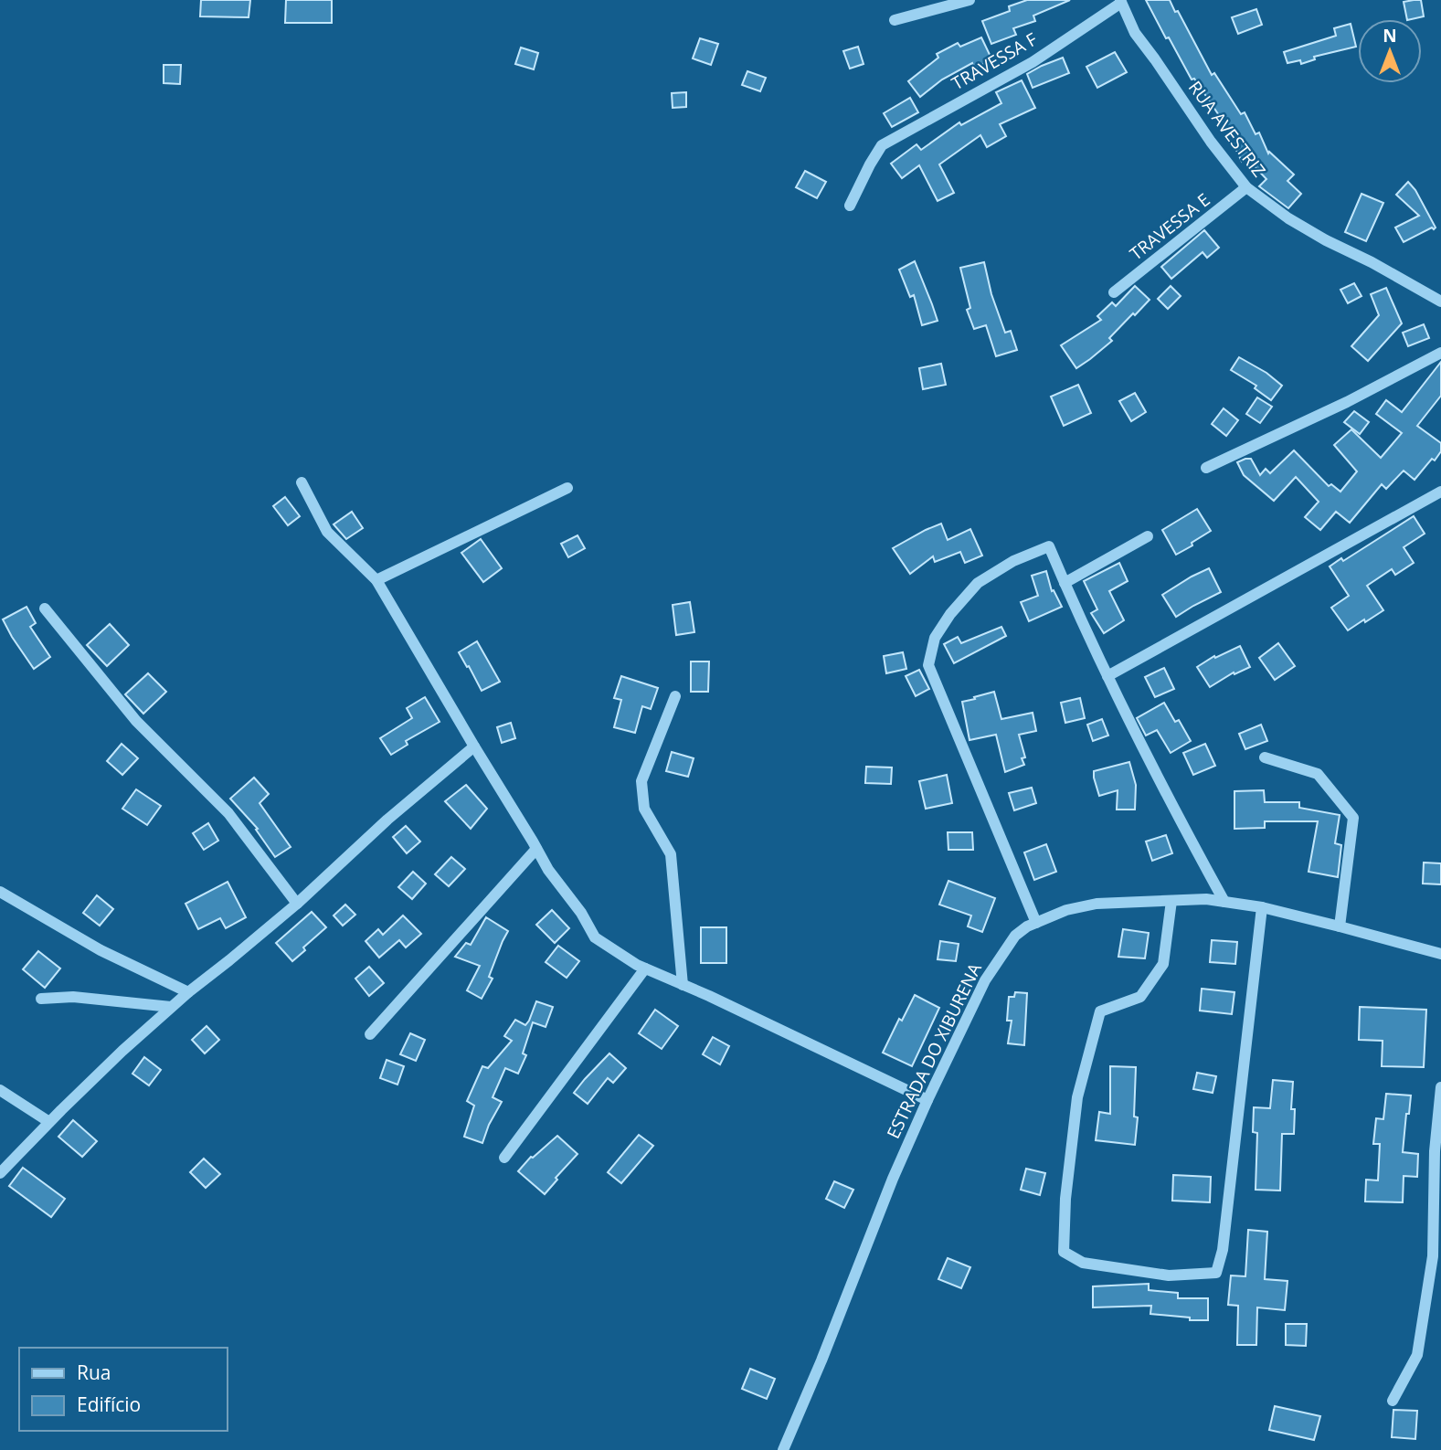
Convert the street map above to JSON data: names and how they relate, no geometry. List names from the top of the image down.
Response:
{
  "streets": {
    "street": [
      "TRAVESSA F",
      "RUA AVESTRIZ",
      "TRAVESSA E",
      "ESTRADA DO XIBURENA"
    ]
  },
  "crossings": [
    ["TRAVESSA F", "RUA AVESTRIZ"],
    ["RUA AVESTRIZ", "TRAVESSA E"]
  ],
  "legend": ["Rua", "Edifício"],
  "north": "top"
}
